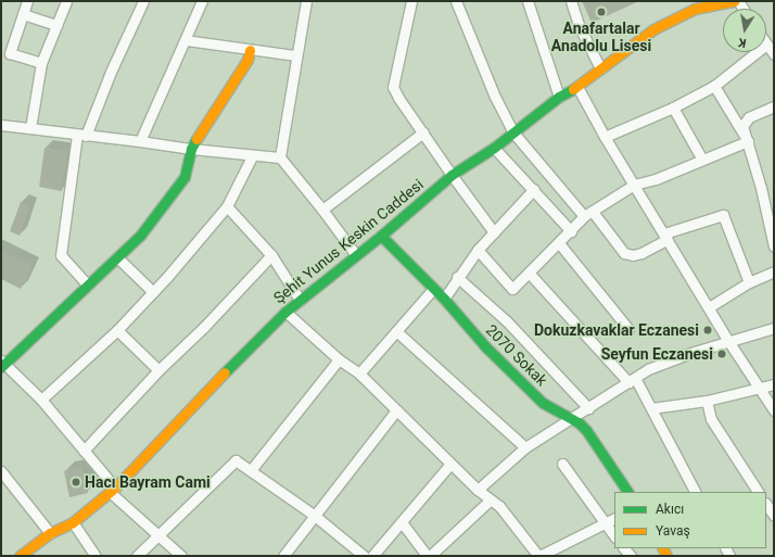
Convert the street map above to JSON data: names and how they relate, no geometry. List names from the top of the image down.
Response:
{
  "streets": {
    "street": ["Şehit Yunus Keskin Caddesi", "2070 Sokak"]
  },
  "crossings": [
    ["Şehit Yunus Keskin Caddesi", "2070 Sokak"]
  ],
  "places": [
    "Anafartalar Anadolu Lisesi",
    "Dokuzkavaklar Eczanesi",
    "Seyfun Eczanesi",
    "Hacı Bayram Cami"
  ],
  "legend": ["Akıcı", "Yavaş"],
  "north": "bottom"
}
